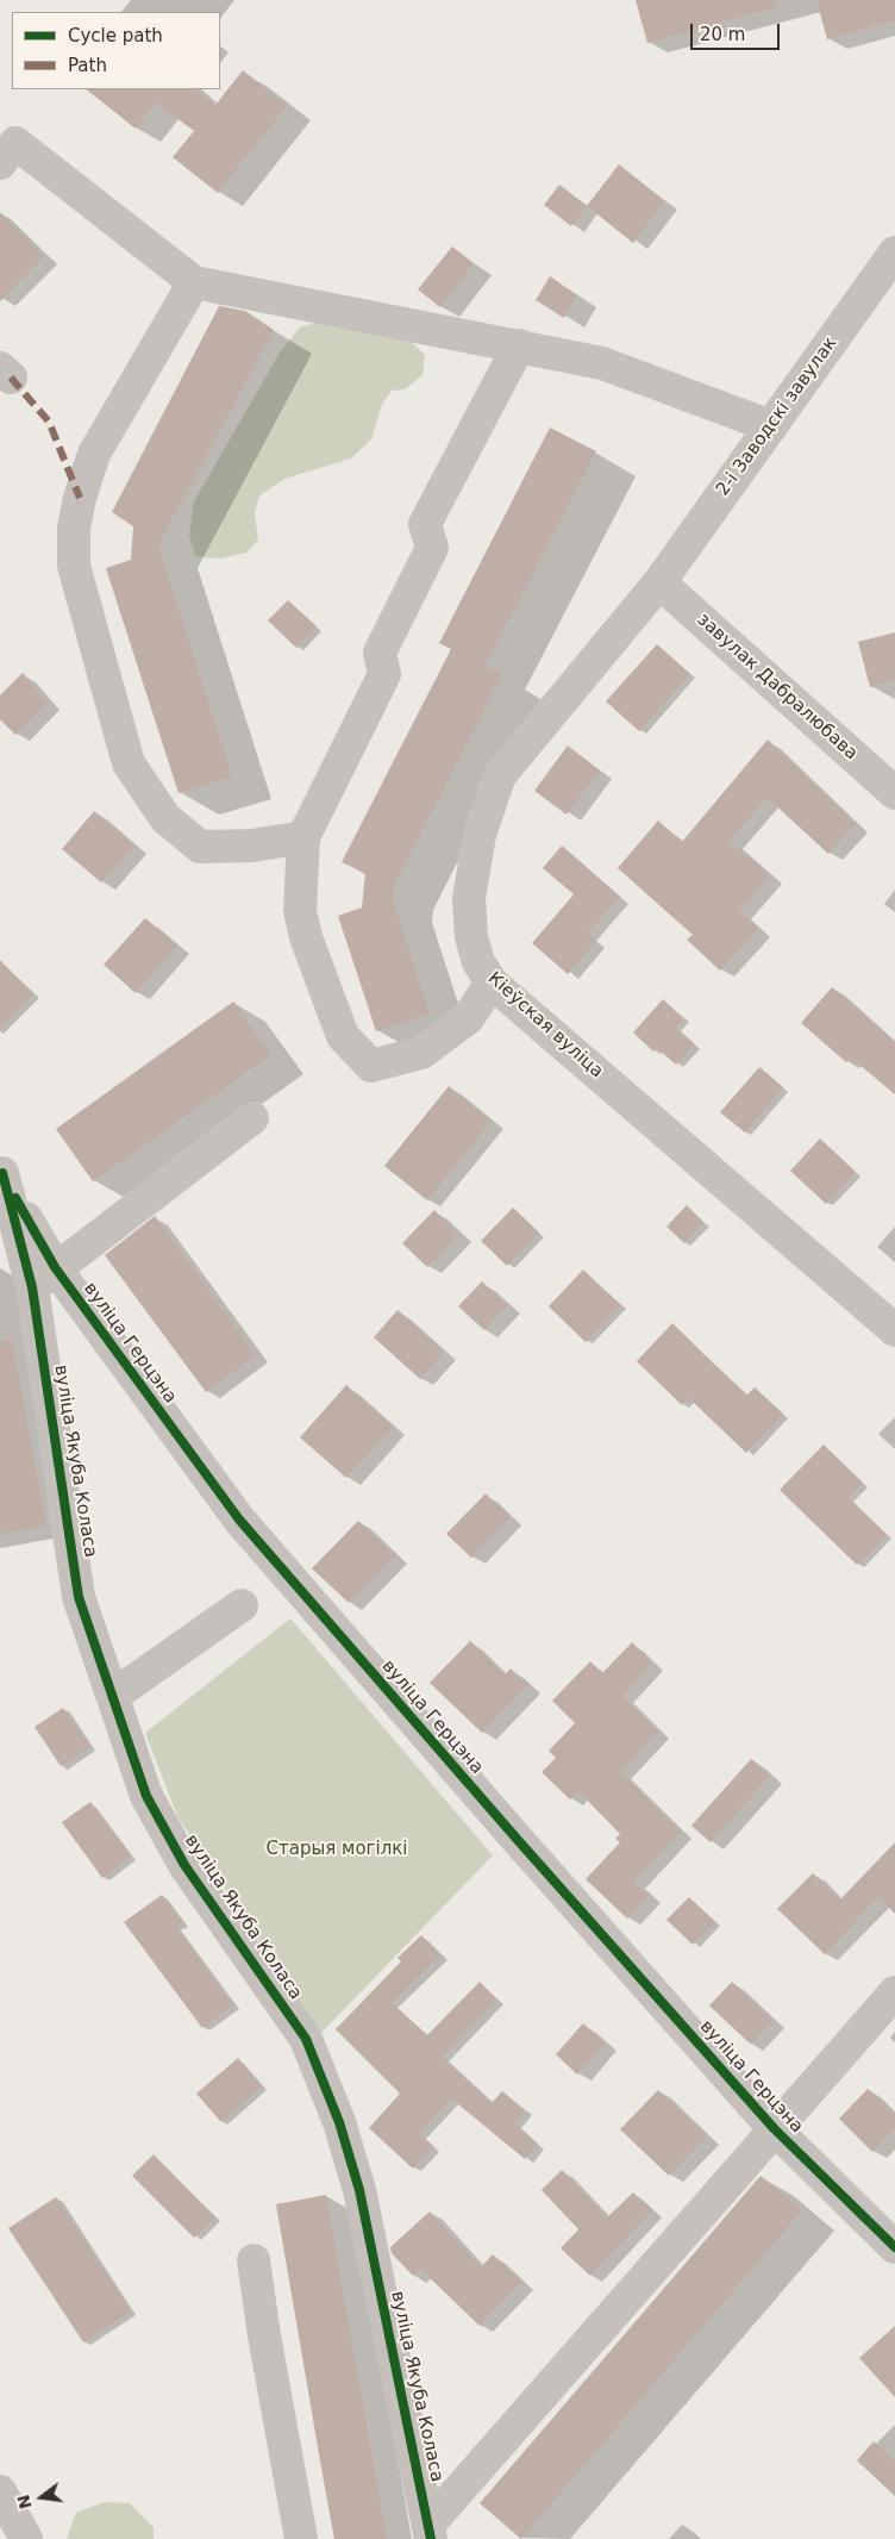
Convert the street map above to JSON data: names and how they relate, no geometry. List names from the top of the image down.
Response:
{
  "streets": {
    "street": [
      "2-і Заводскі завулак",
      "завулак Дабралюбава",
      "Кіеўская вуліца",
      "вуліца Герцэна",
      "вуліца Якуба Коласа"
    ]
  },
  "crossings": [
    ["2-і Заводскі завулак", "завулак Дабралюбава"],
    ["2-і Заводскі завулак", "Кіеўская вуліца"],
    ["завулак Дабралюбава", "Кіеўская вуліца"],
    ["вуліца Герцэна", "вуліца Якуба Коласа"]
  ],
  "parks": ["Старыя могілкі"],
  "legend": ["Cycle path", "Path"],
  "scale_bar": "20 m",
  "north": "left"
}
